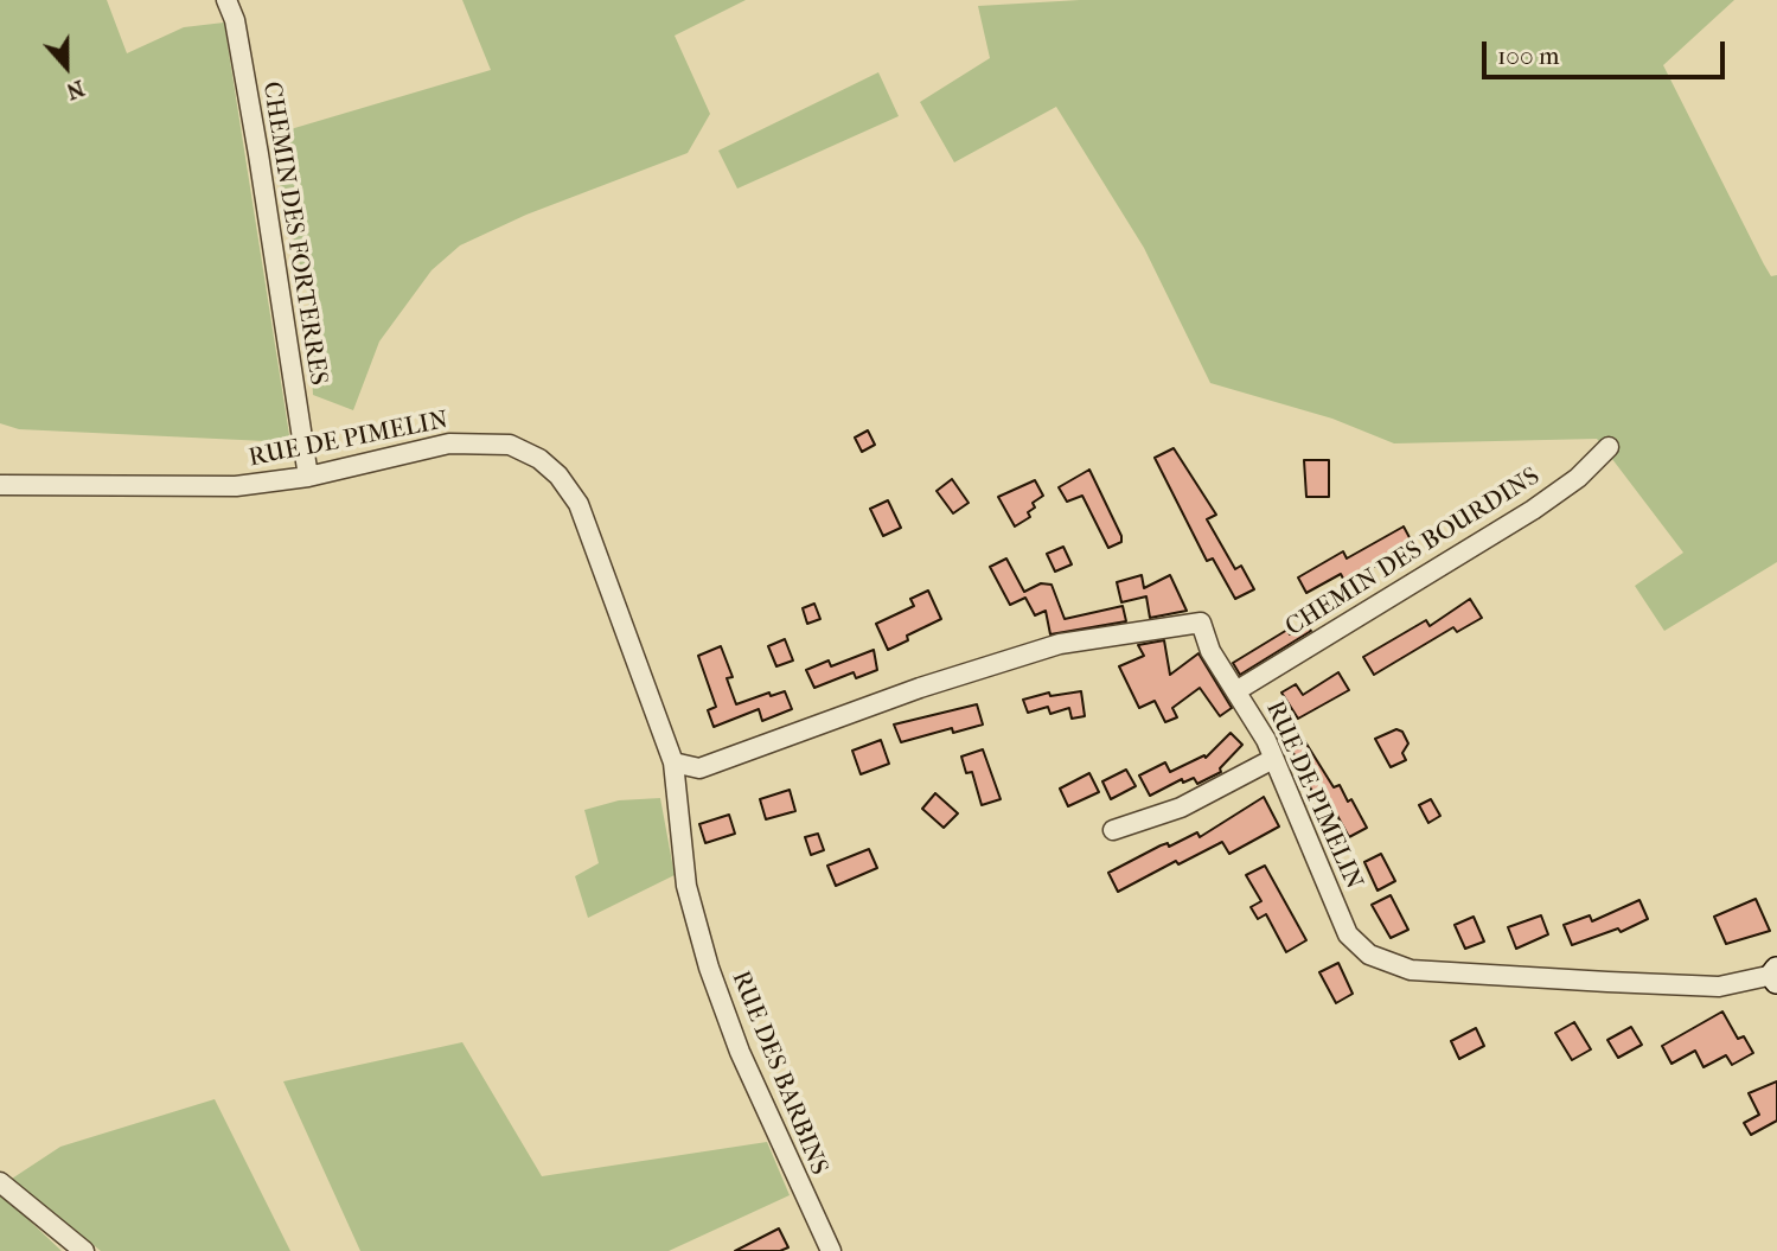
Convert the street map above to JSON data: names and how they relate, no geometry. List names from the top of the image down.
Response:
{
  "streets": {
    "street": [
      "CHEMIN DES FORTERRES",
      "RUE DE PIMELIN",
      "CHEMIN DES BOURDINS",
      "RUE DES BARBINS"
    ]
  },
  "crossings": [
    ["CHEMIN DES FORTERRES", "RUE DE PIMELIN"],
    ["RUE DE PIMELIN", "CHEMIN DES BOURDINS"],
    ["RUE DE PIMELIN", "RUE DES BARBINS"]
  ],
  "scale_bar": "100 m",
  "north": "bottom"
}
